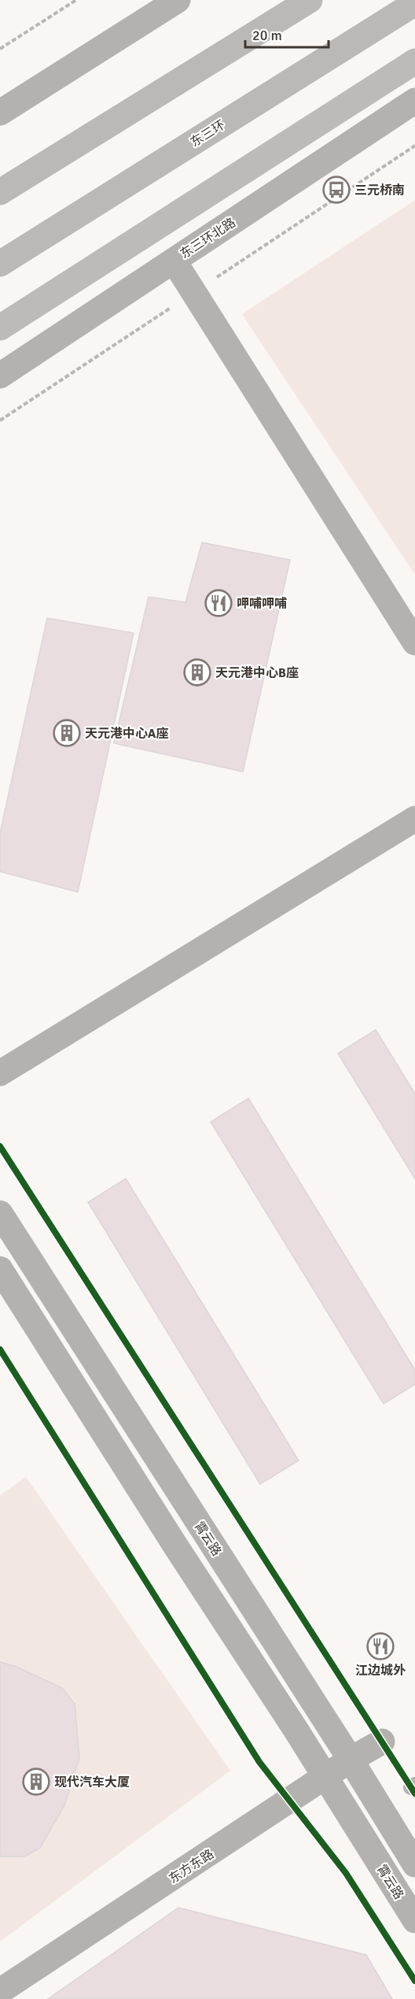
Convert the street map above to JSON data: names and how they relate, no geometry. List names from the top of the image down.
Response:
{
  "streets": {
    "highway": ["东三环"],
    "main road": ["霄云路"],
    "street": ["东三环北路", "东方东路"]
  },
  "crossings": [
    ["霄云路", "东方东路"]
  ],
  "places": {
    "bus stop": ["三元桥南"],
    "restaurant": ["呷哺呷哺", "江边城外"],
    "building": ["天元港中心B座", "天元港中心A座", "现代汽车大厦"]
  },
  "scale_bar": "20 m"
}
